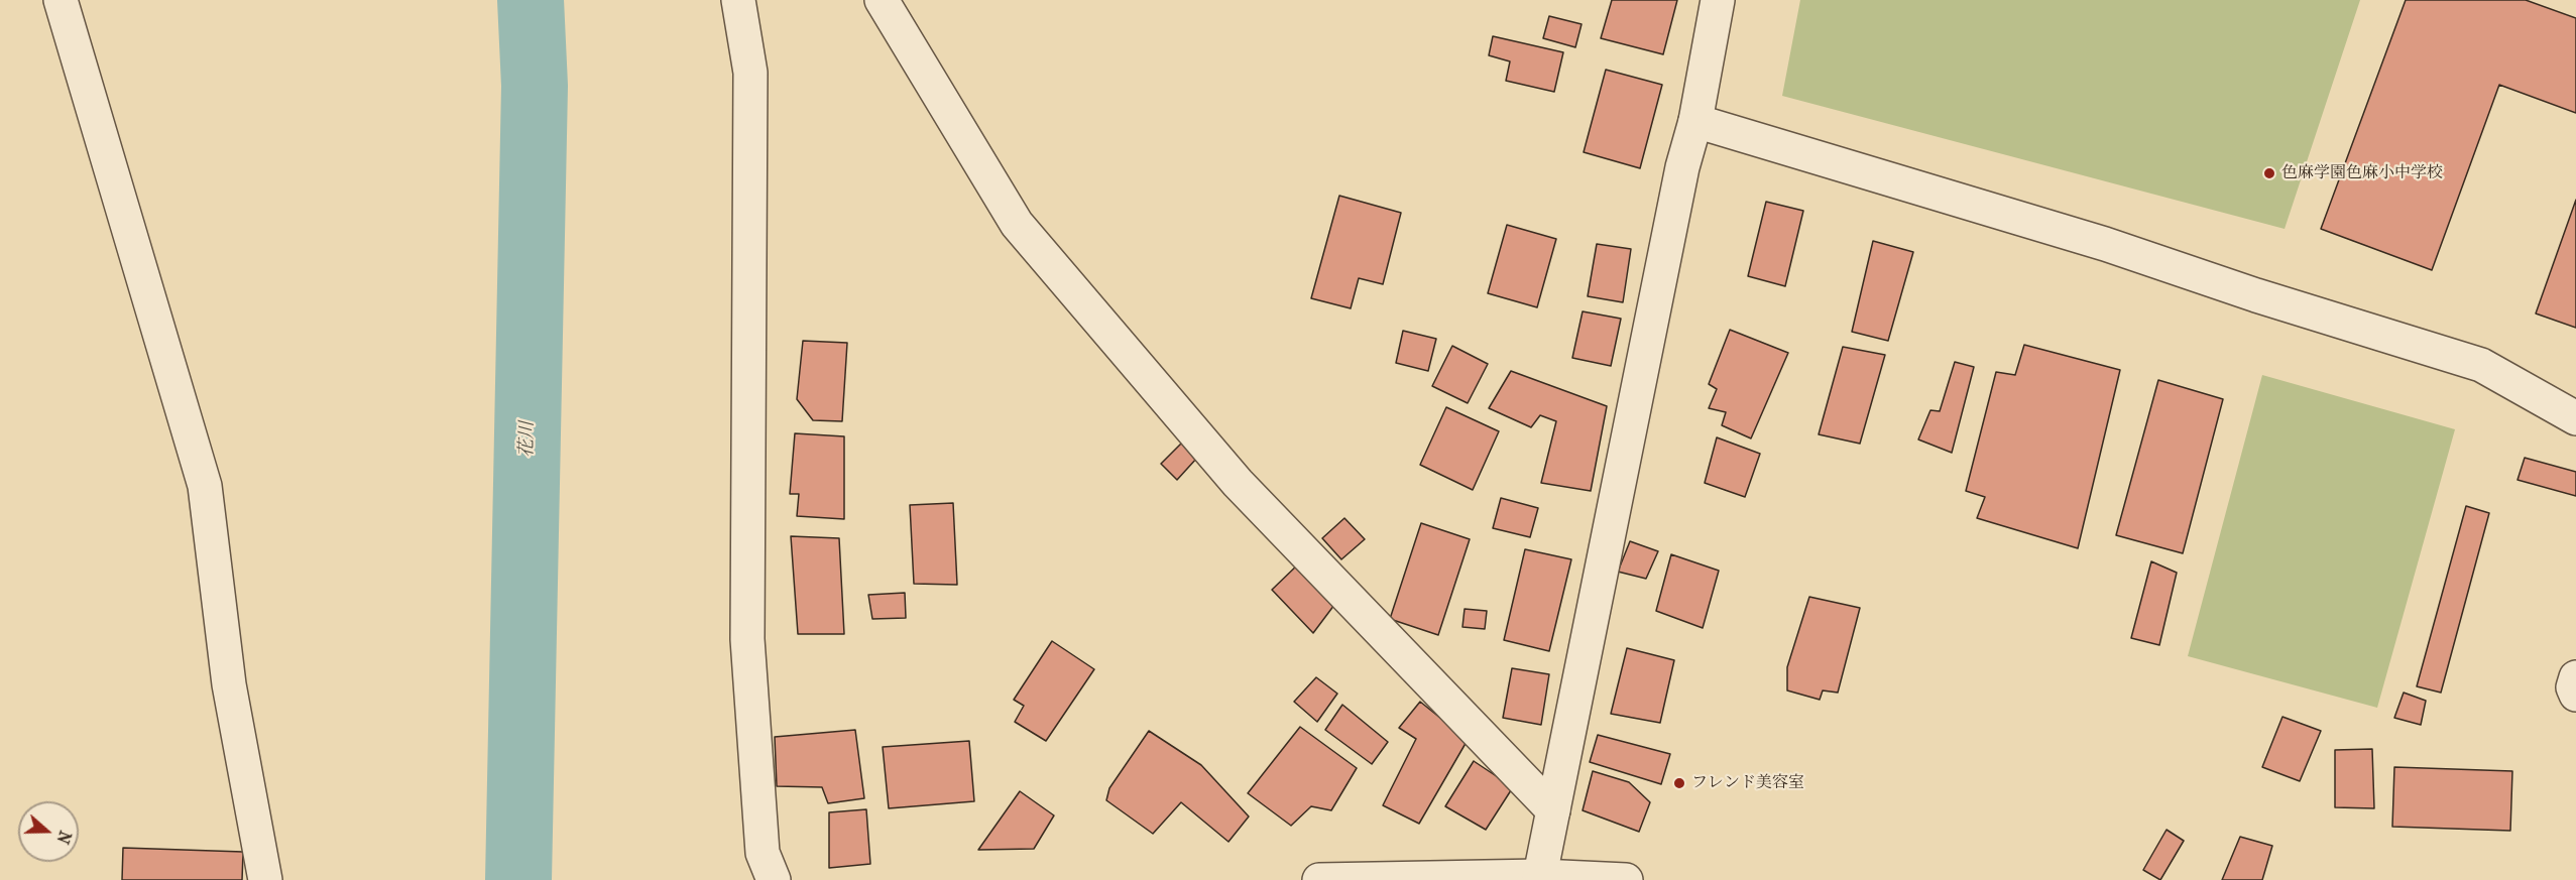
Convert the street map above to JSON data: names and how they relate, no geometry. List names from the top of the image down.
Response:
{
  "water": ["花川"],
  "places": ["色麻学園色麻小中学校", "フレンド美容室"],
  "north": "right"
}
